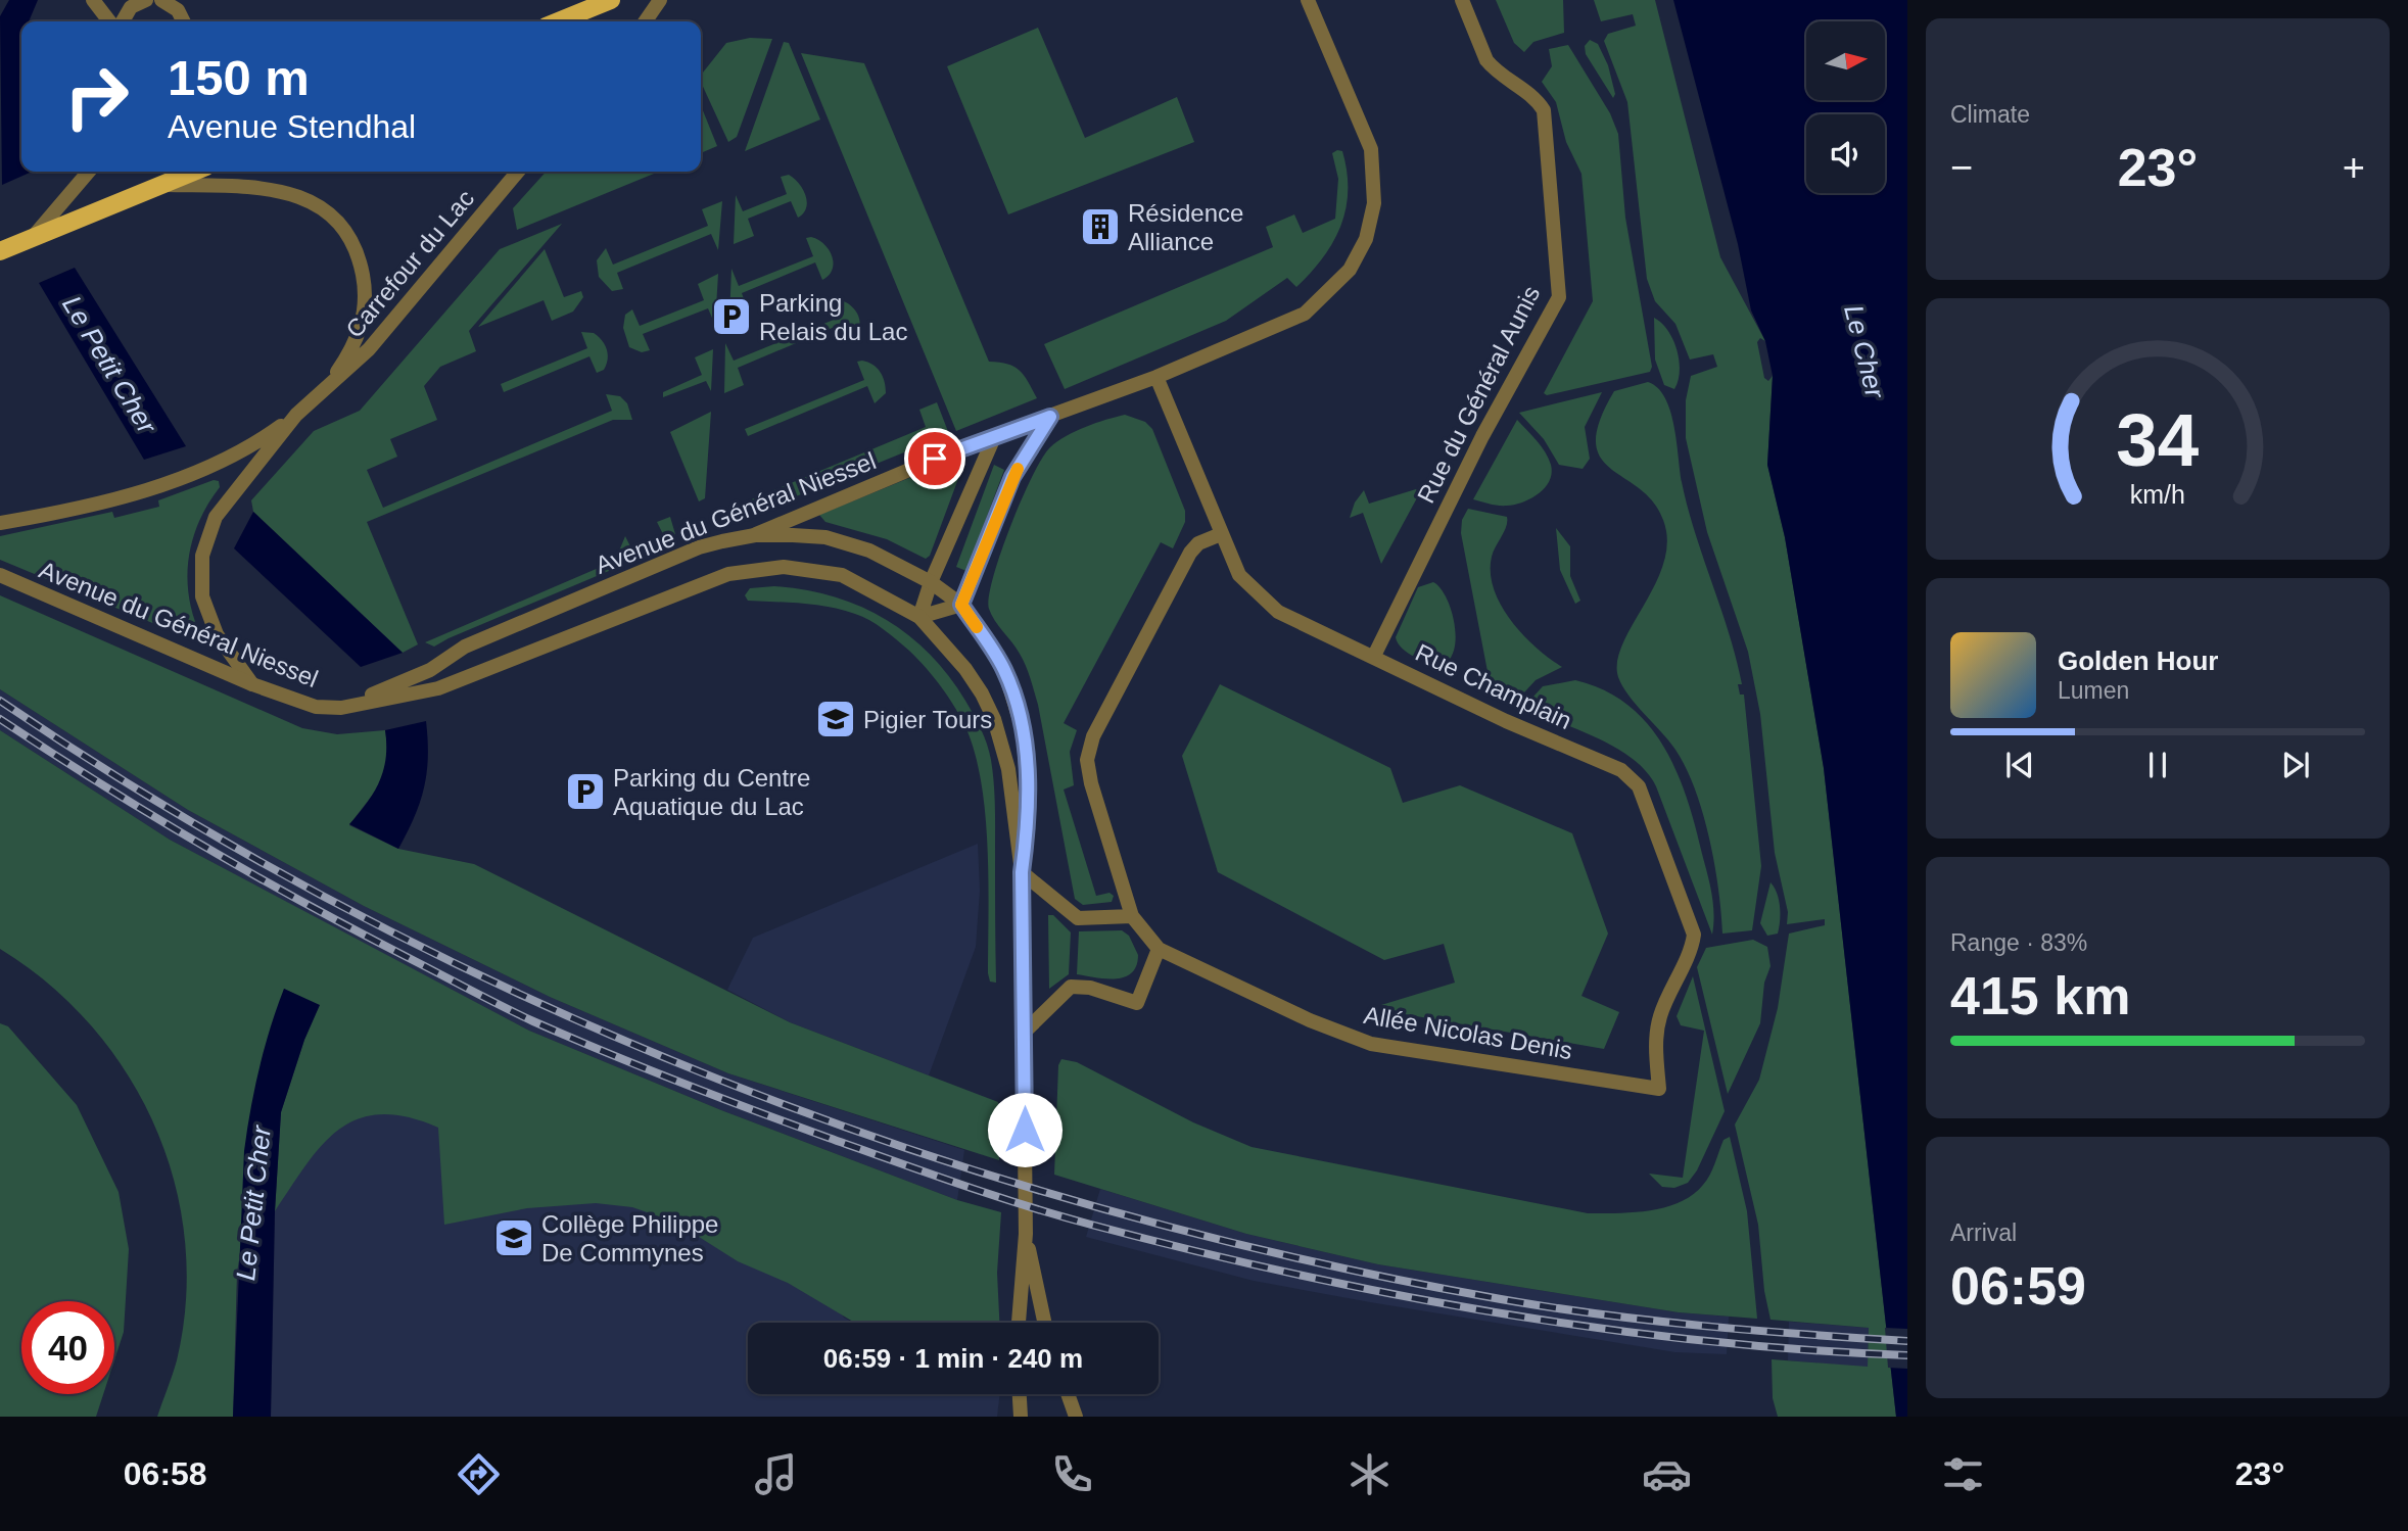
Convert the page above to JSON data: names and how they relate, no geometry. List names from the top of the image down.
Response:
{
  "streets": {
    "street": [
      "Carrefour du Lac",
      "Rue du Général Aunis",
      "Avenue du Général Niessel",
      "Rue Champlain",
      "Allée Nicolas Denis"
    ]
  },
  "crossings": [
    ["Carrefour du Lac", "Avenue du Général Niessel"],
    ["Rue du Général Aunis", "Rue Champlain"],
    ["Avenue du Général Niessel", "Rue Champlain"],
    ["Rue Champlain", "Allée Nicolas Denis"]
  ],
  "water": ["Le Cher", "Le Petit Cher"],
  "places": {
    "building": ["Résidence Alliance"],
    "parking": ["Parking Relais du Lac", "Parking du Centre Aquatique du Lac"],
    "school or university": ["Pigier Tours", "Collège Philippe De Commynes"]
  },
  "north": "right",
  "page": {
    "tile": [
      "Climate",
      ["Range · 83%", "415 km"],
      ["Arrival", "06:59"]
    ],
    "turn": ["150 m", "Avenue Stendhal"],
    "heat": ["−", "23°", "+"],
    "song": ["Golden Hour", "Lumen"],
    "limit": "40",
    "trip": "06:59 · 1 min · 240 m",
    "tabs": ["06:58", "23°"],
    "gauge": ["34", "km/h"]
  }
}
